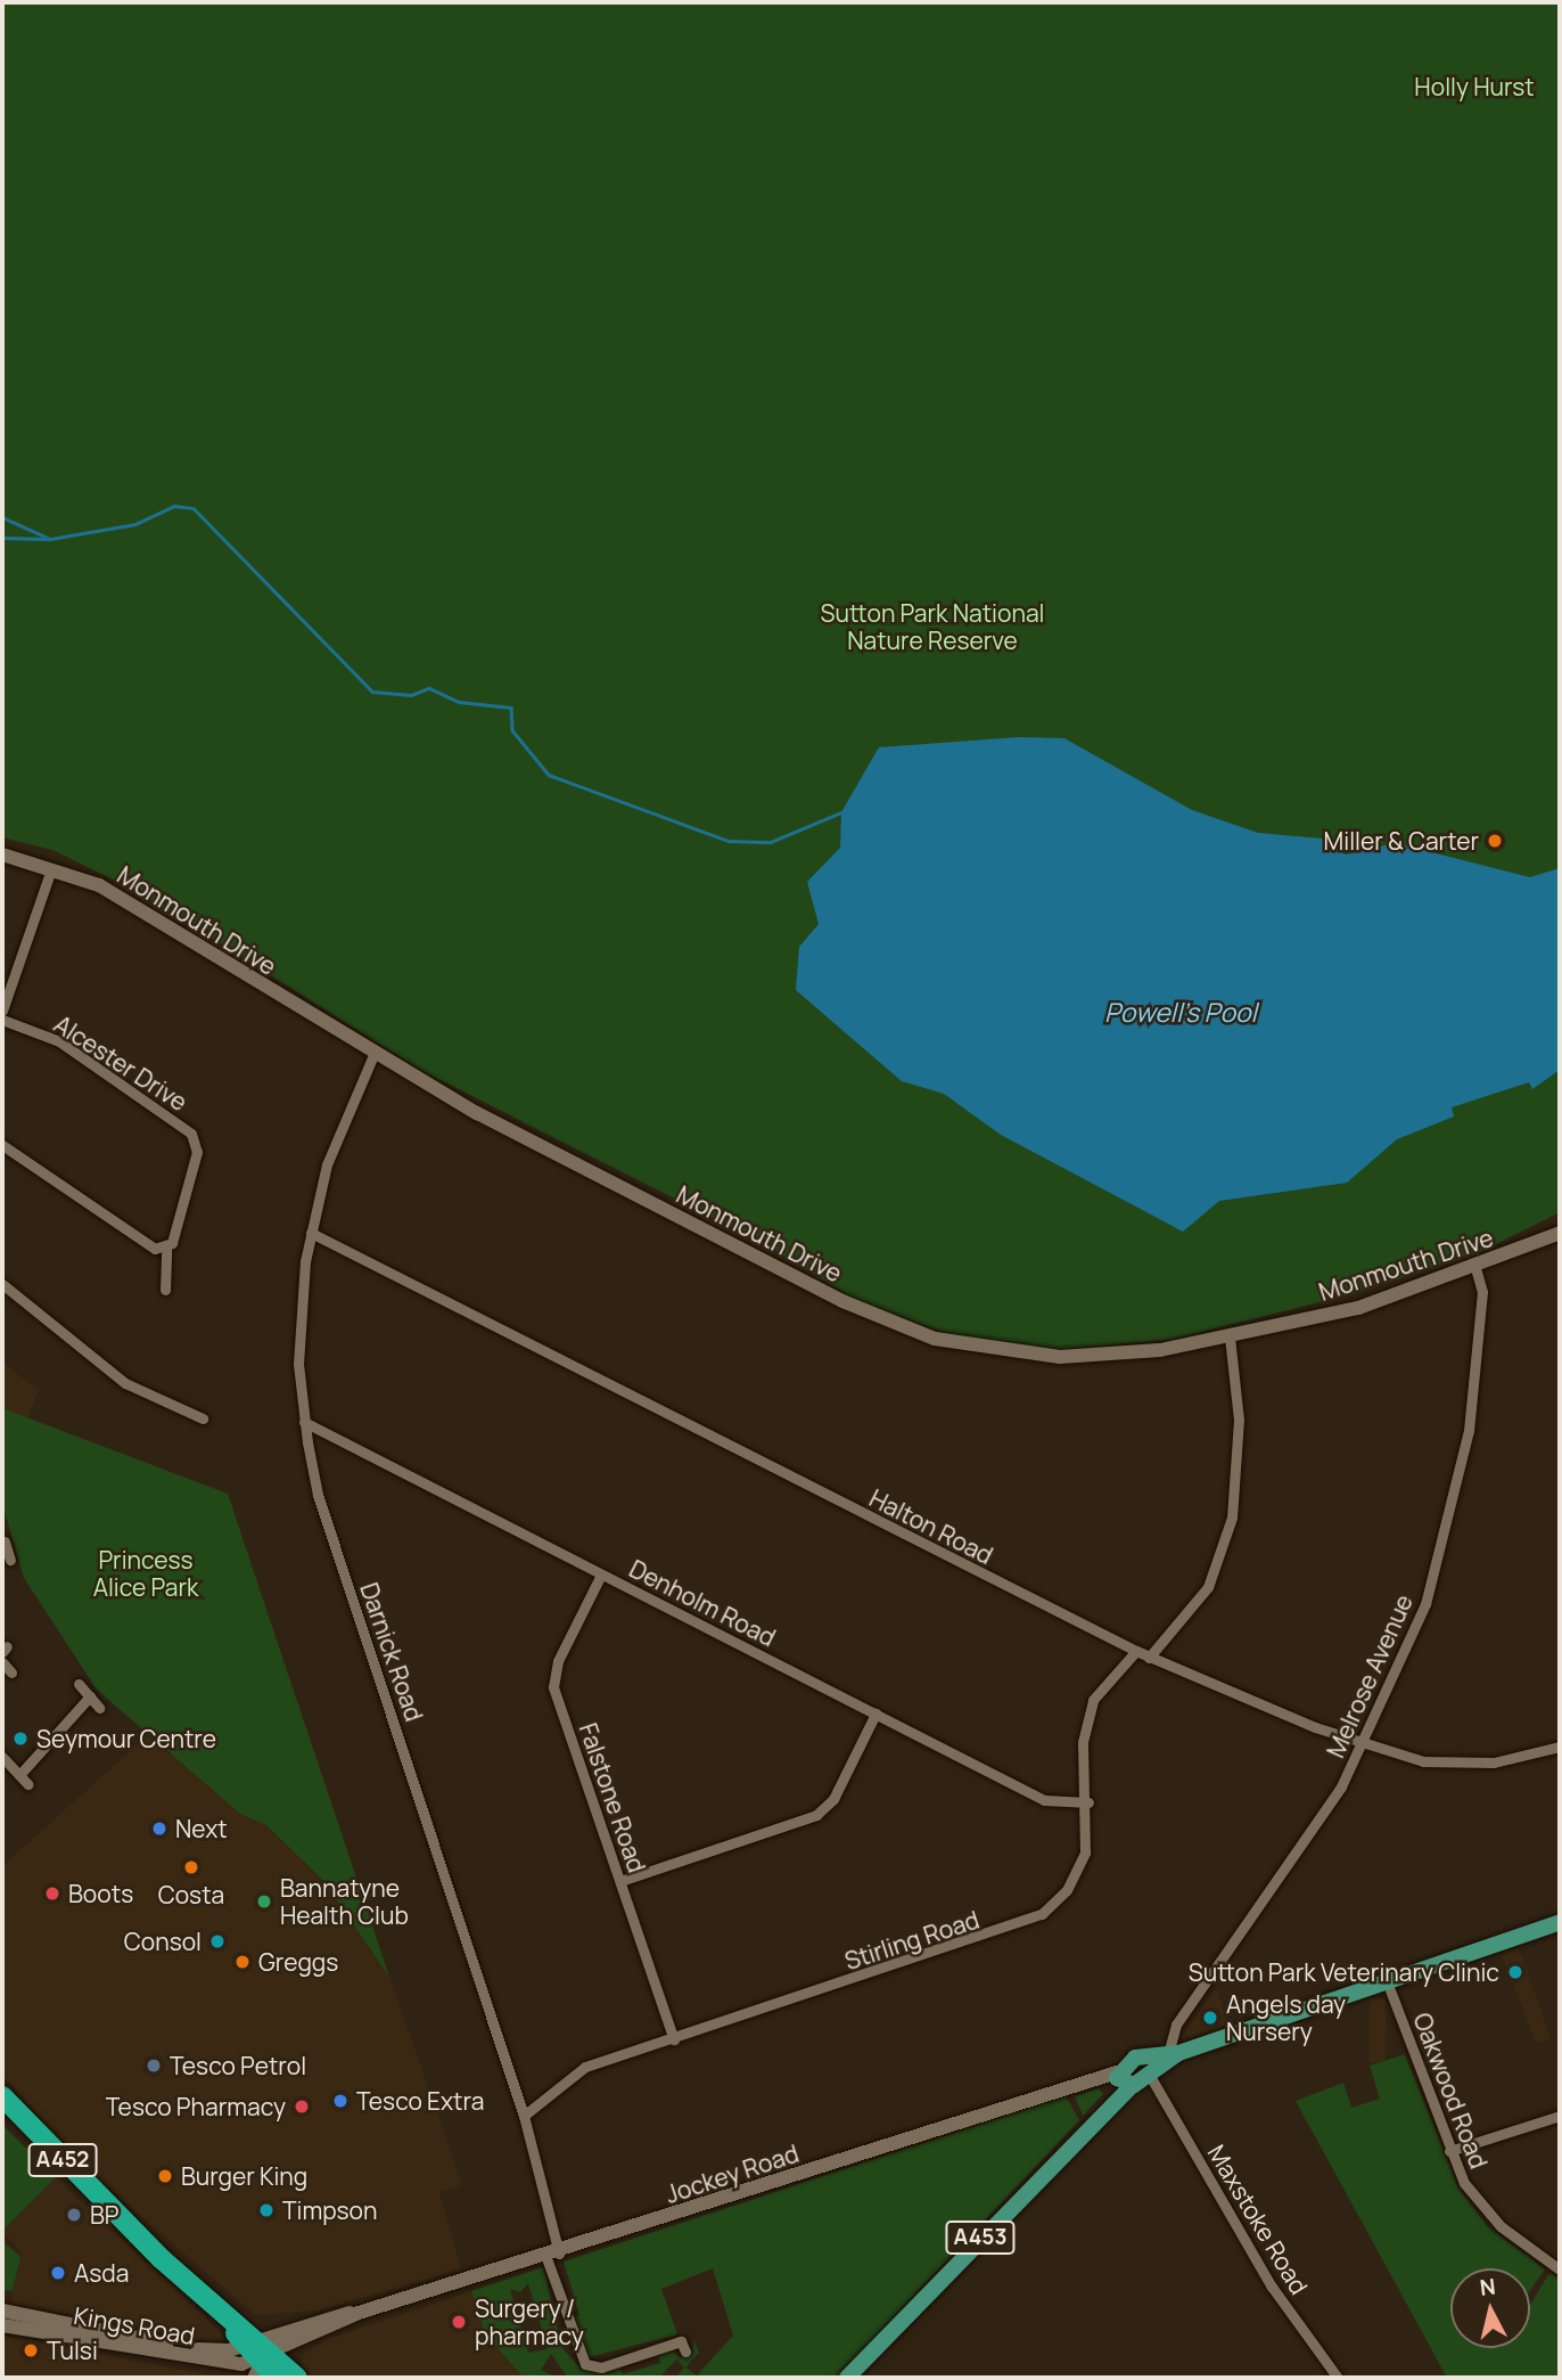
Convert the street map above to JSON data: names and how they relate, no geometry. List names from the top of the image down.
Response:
{
  "streets": {
    "highway": ["A452"],
    "main road": ["A453"],
    "street": [
      "Monmouth Drive",
      "Alcester Drive",
      "Halton Road",
      "Denholm Road",
      "Darnick Road",
      "Melrose Avenue",
      "Falstone Road",
      "Stirling Road",
      "Oakwood Road",
      "Jockey Road",
      "Maxstoke Road",
      "Kings Road"
    ]
  },
  "crossings": [
    ["Monmouth Drive", "Darnick Road"],
    ["Monmouth Drive", "Melrose Avenue"],
    ["Halton Road", "Darnick Road"],
    ["Halton Road", "Melrose Avenue"],
    ["Halton Road", "Stirling Road"],
    ["Denholm Road", "Darnick Road"],
    ["Denholm Road", "Falstone Road"],
    ["Denholm Road", "Stirling Road"],
    ["Darnick Road", "Stirling Road"],
    ["Darnick Road", "Jockey Road"],
    ["Falstone Road", "Stirling Road"],
    ["A452", "Jockey Road"],
    ["A452", "Kings Road"],
    ["Jockey Road", "A453"],
    ["Jockey Road", "Kings Road"]
  ],
  "water": ["Powell's Pool"],
  "parks": ["Holly Hurst", "Sutton Park National Nature Reserve", "Princess Alice Park"],
  "places": [
    "Miller & Carter",
    "Seymour Centre",
    "Next",
    "Costa",
    "Boots",
    "Bannatyne Health Club",
    "Consol",
    "Greggs",
    "Sutton Park Veterinary Clinic",
    "Angels day Nursery",
    "Tesco Petrol",
    "Tesco Extra",
    "Tesco Pharmacy",
    "Burger King",
    "Timpson",
    "BP",
    "Asda",
    "Surgery / pharmacy",
    "Tulsi"
  ],
  "north": "top"
}
